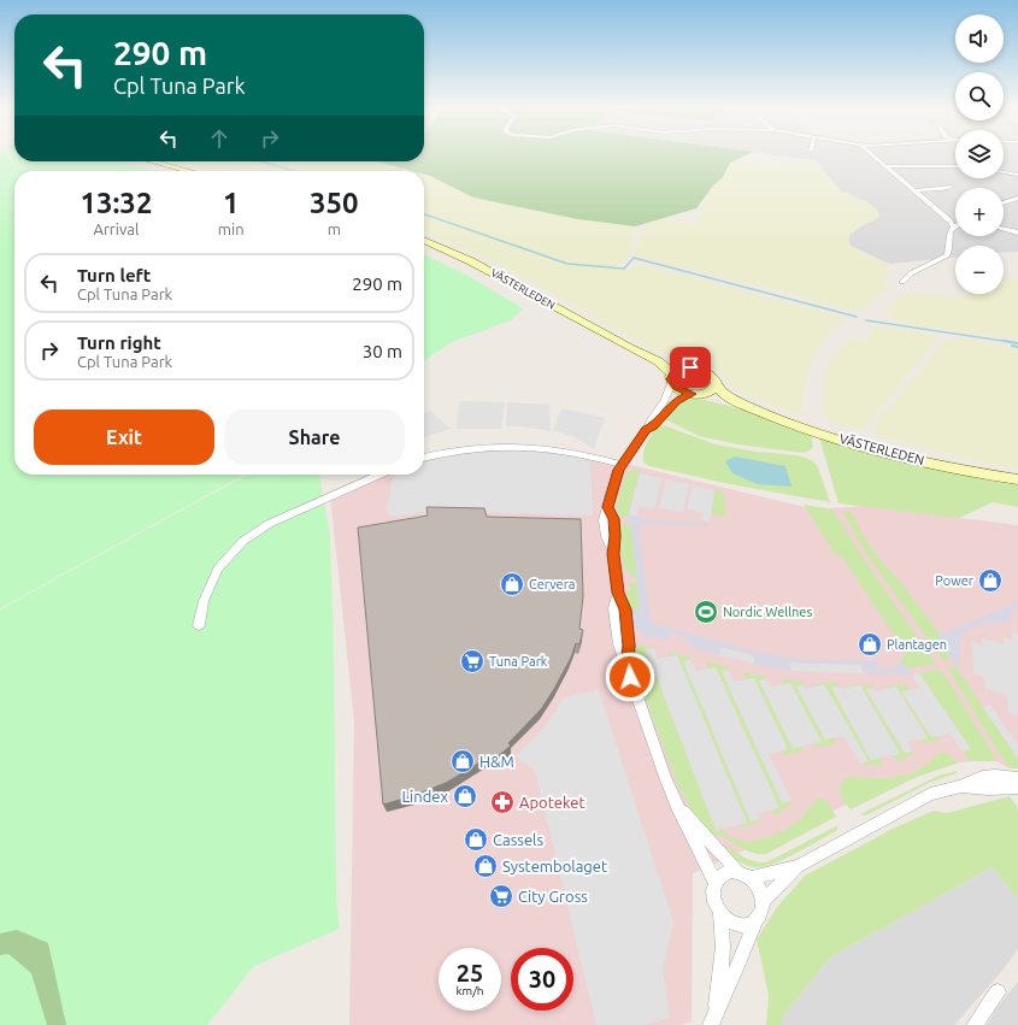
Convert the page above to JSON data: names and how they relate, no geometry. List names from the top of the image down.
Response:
{
  "streets": {
    "main road": ["VÄSTERLEDEN"]
  },
  "places": {
    "shop": [
      "Power",
      "Cervera",
      "Plantagen",
      "H&M",
      "Lindex",
      "Cassels",
      "Systembolaget"
    ],
    "sports": ["Nordic Wellnes"],
    "supermarket": ["Tuna Park", "City Gross"],
    "pharmacy": ["Apoteket"]
  },
  "page": {
    "map_buttons": ["+", "−"],
    "turn": ["290 m", "Cpl Tuna Park"],
    "eta": [
      "13:32",
      "Arrival",
      "1",
      "min",
      "350",
      "m"
    ],
    "list": [
      {
        "name": "Turn left",
        "note": "Cpl Tuna Park",
        "value": "290 m"
      },
      {
        "name": "Turn right",
        "note": "Cpl Tuna Park",
        "value": "30 m"
      }
    ],
    "buttons": ["Exit", "Share"],
    "speed": "25 km/h",
    "limit": "30"
  }
}
